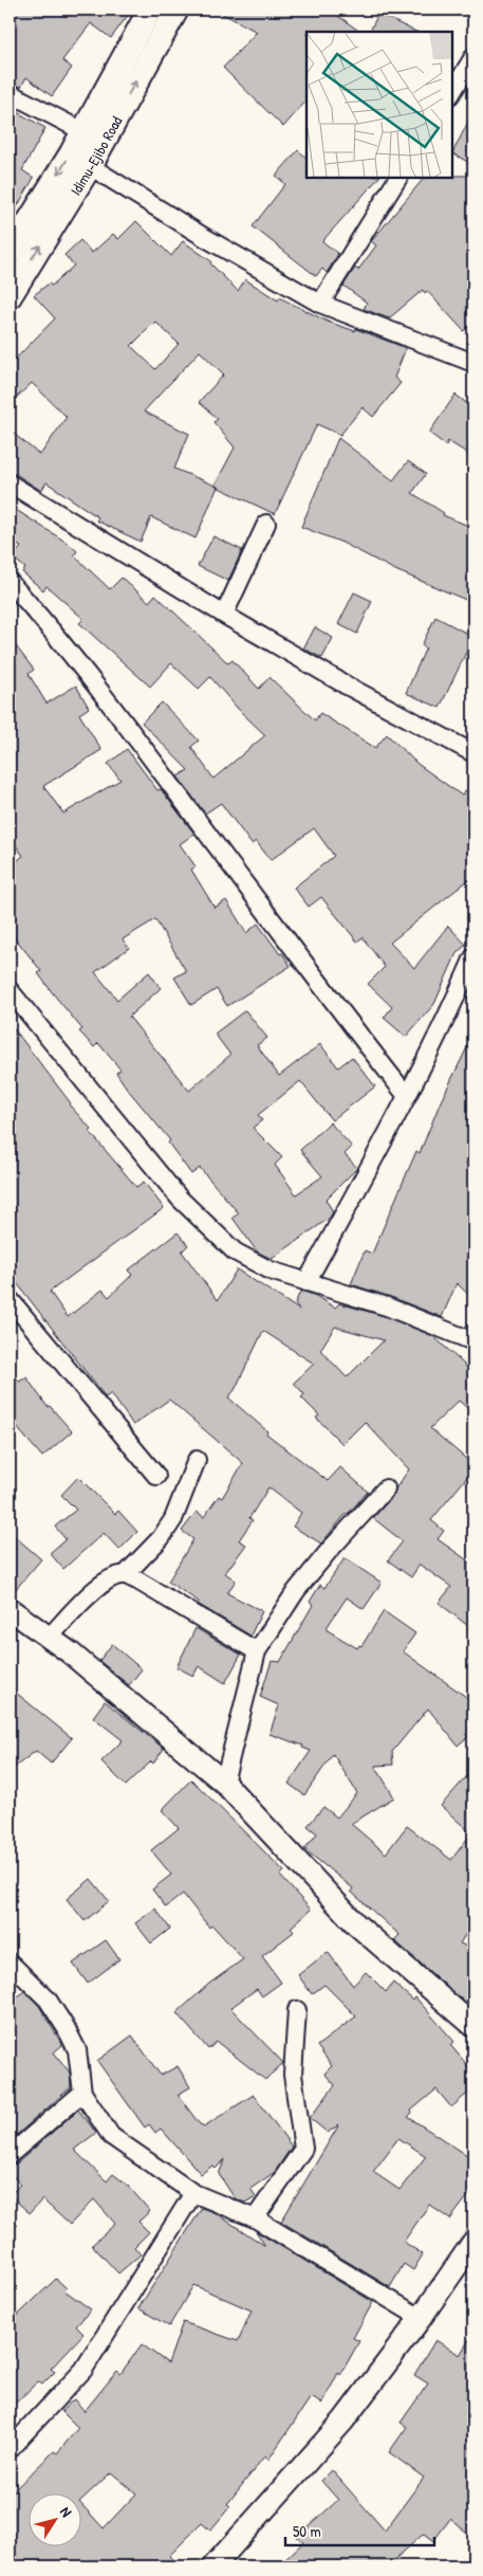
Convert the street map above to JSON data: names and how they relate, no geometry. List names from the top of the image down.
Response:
{
  "streets": {
    "main road": ["Idimu-Ejibo Road"]
  },
  "scale_bar": "50 m",
  "north": "top right"
}
